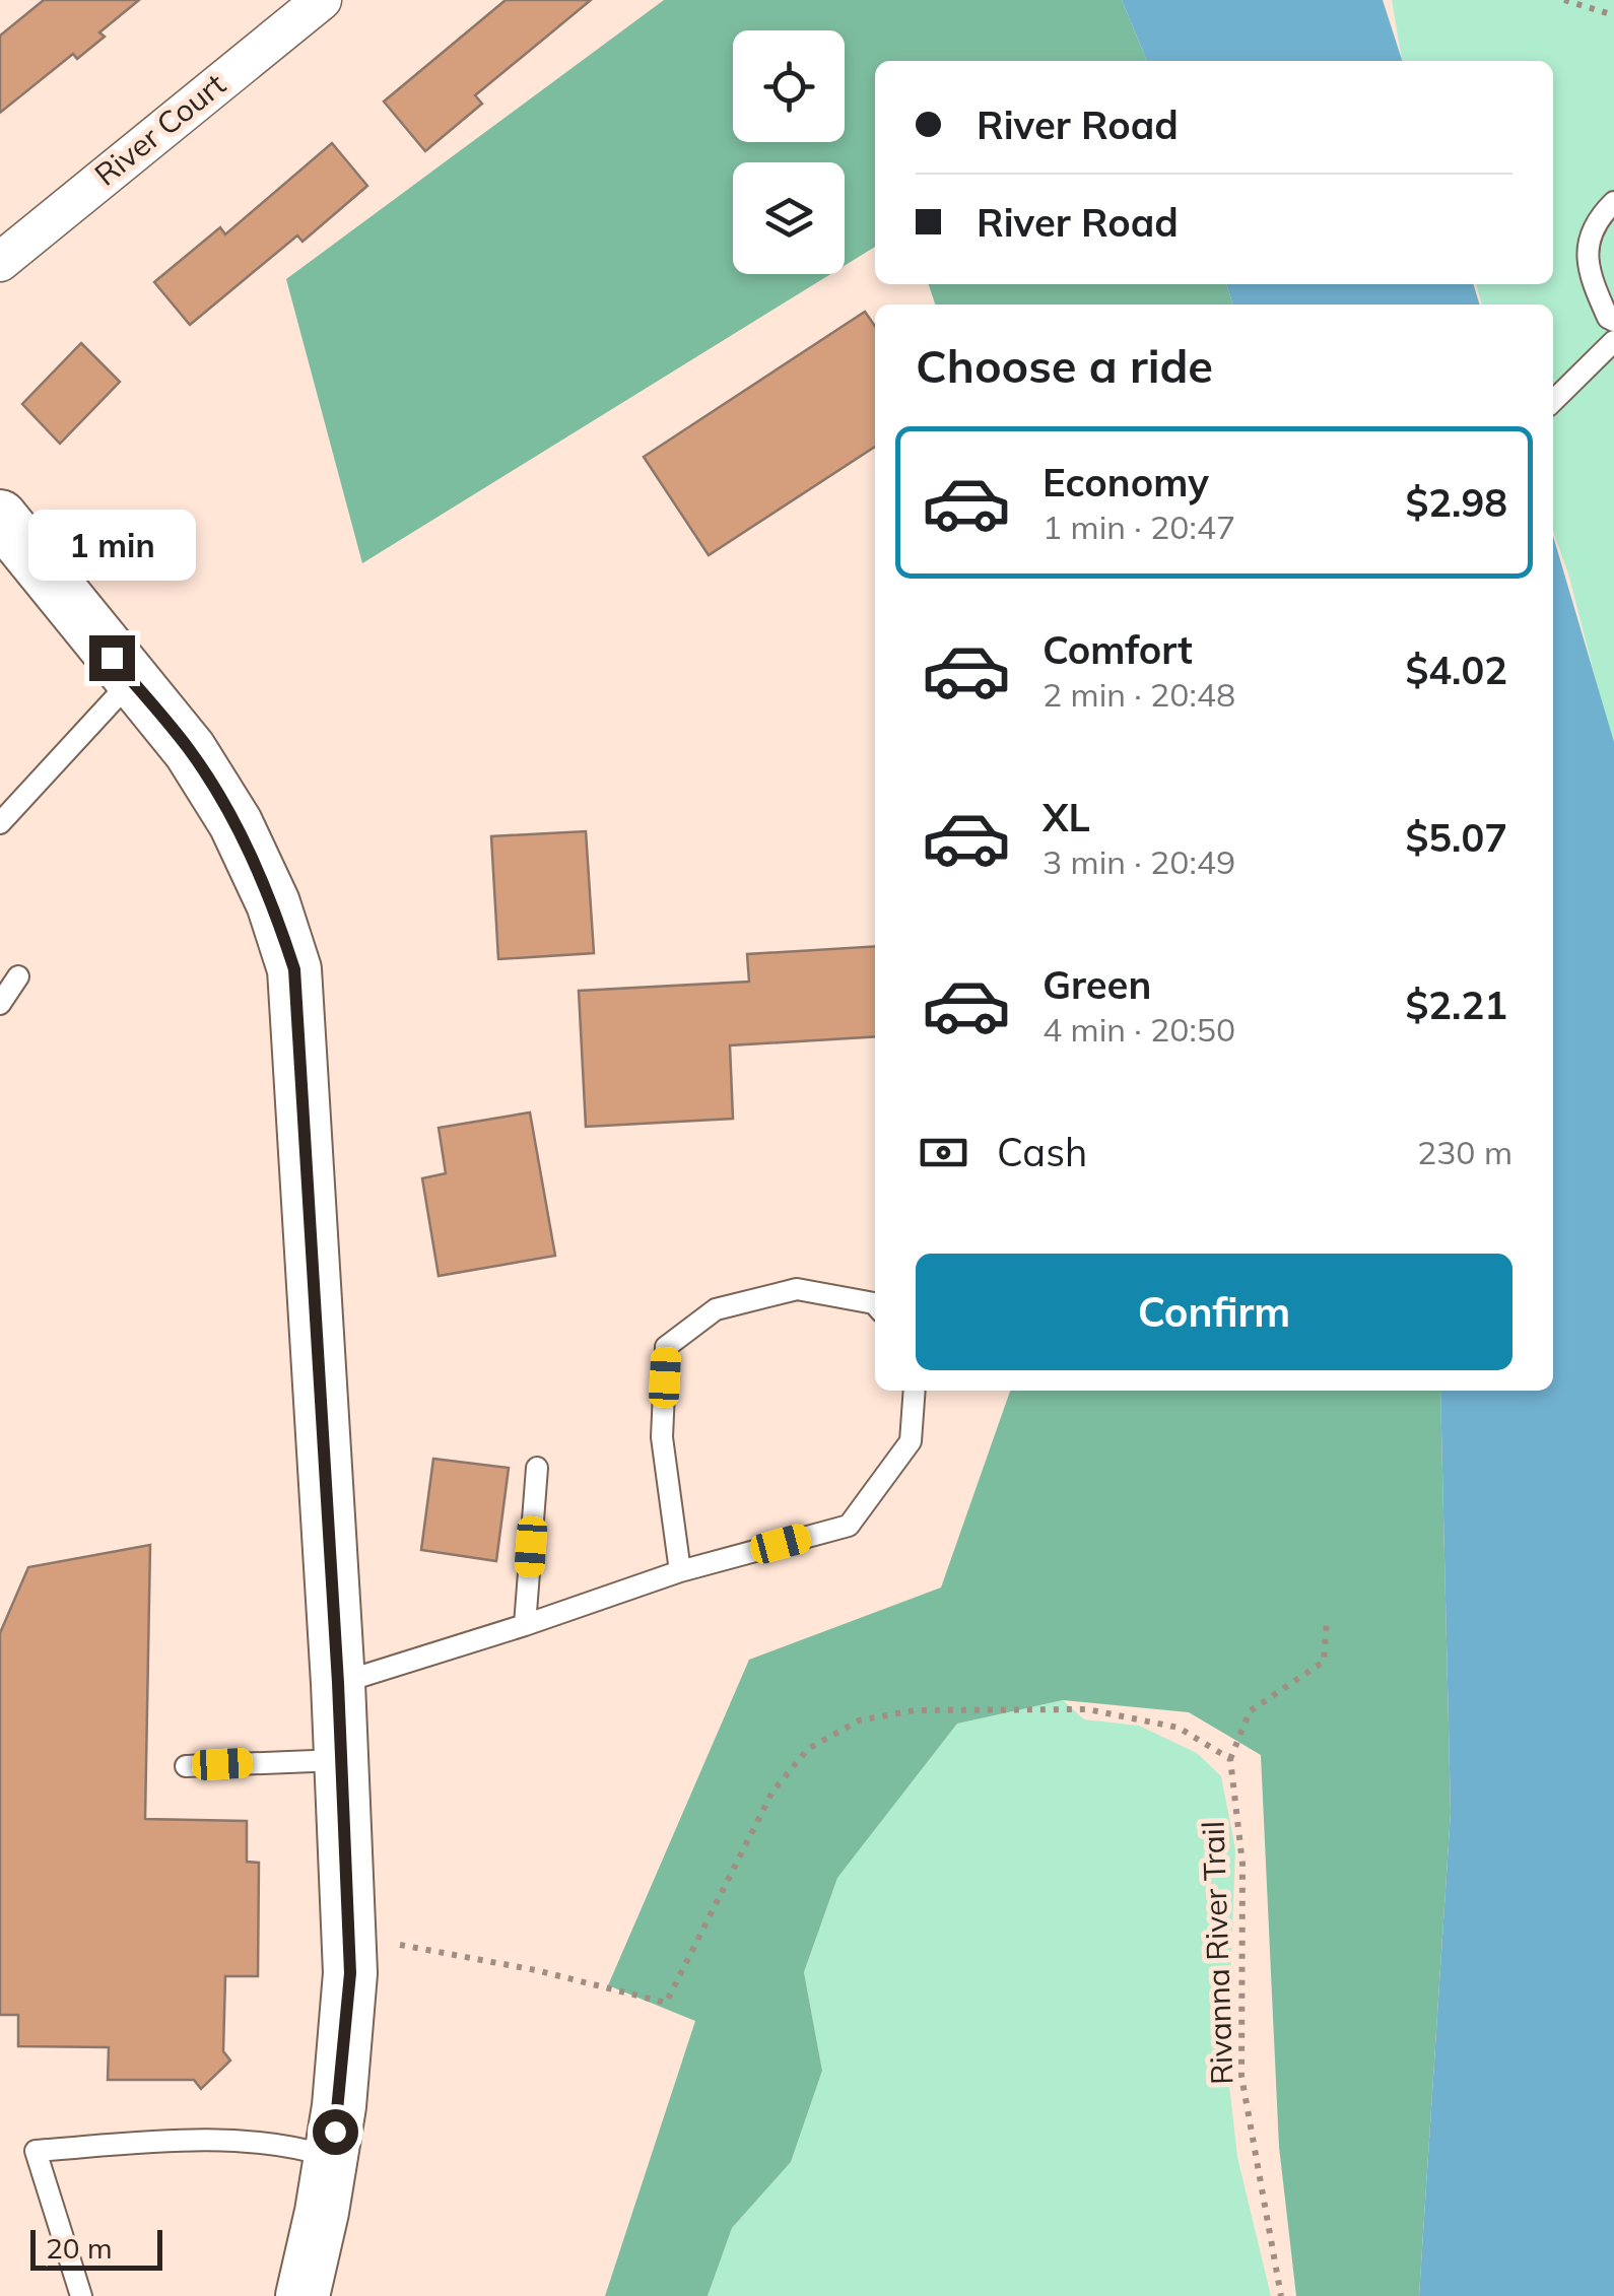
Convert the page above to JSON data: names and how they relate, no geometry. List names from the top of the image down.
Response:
{
  "streets": {
    "street": ["River Court"],
    "path": ["Rivanna River Trail"]
  },
  "scale_bar": "20 m",
  "page": {
    "banner": ["River Road", "River Road"],
    "heading": "Choose a ride",
    "list": [
      {
        "name": "Economy",
        "note": "1 min · 20:47",
        "value": "$2.98"
      },
      {
        "name": "Comfort",
        "note": "2 min · 20:48",
        "value": "$4.02"
      },
      {
        "name": "XL",
        "note": "3 min · 20:49",
        "value": "$5.07"
      },
      {
        "name": "Green",
        "note": "4 min · 20:50",
        "value": "$2.21"
      }
    ],
    "bubble": "1 min",
    "pay": ["Cash", "230 m"],
    "buttons": "Confirm",
    "scale": "20 m"
  }
}
